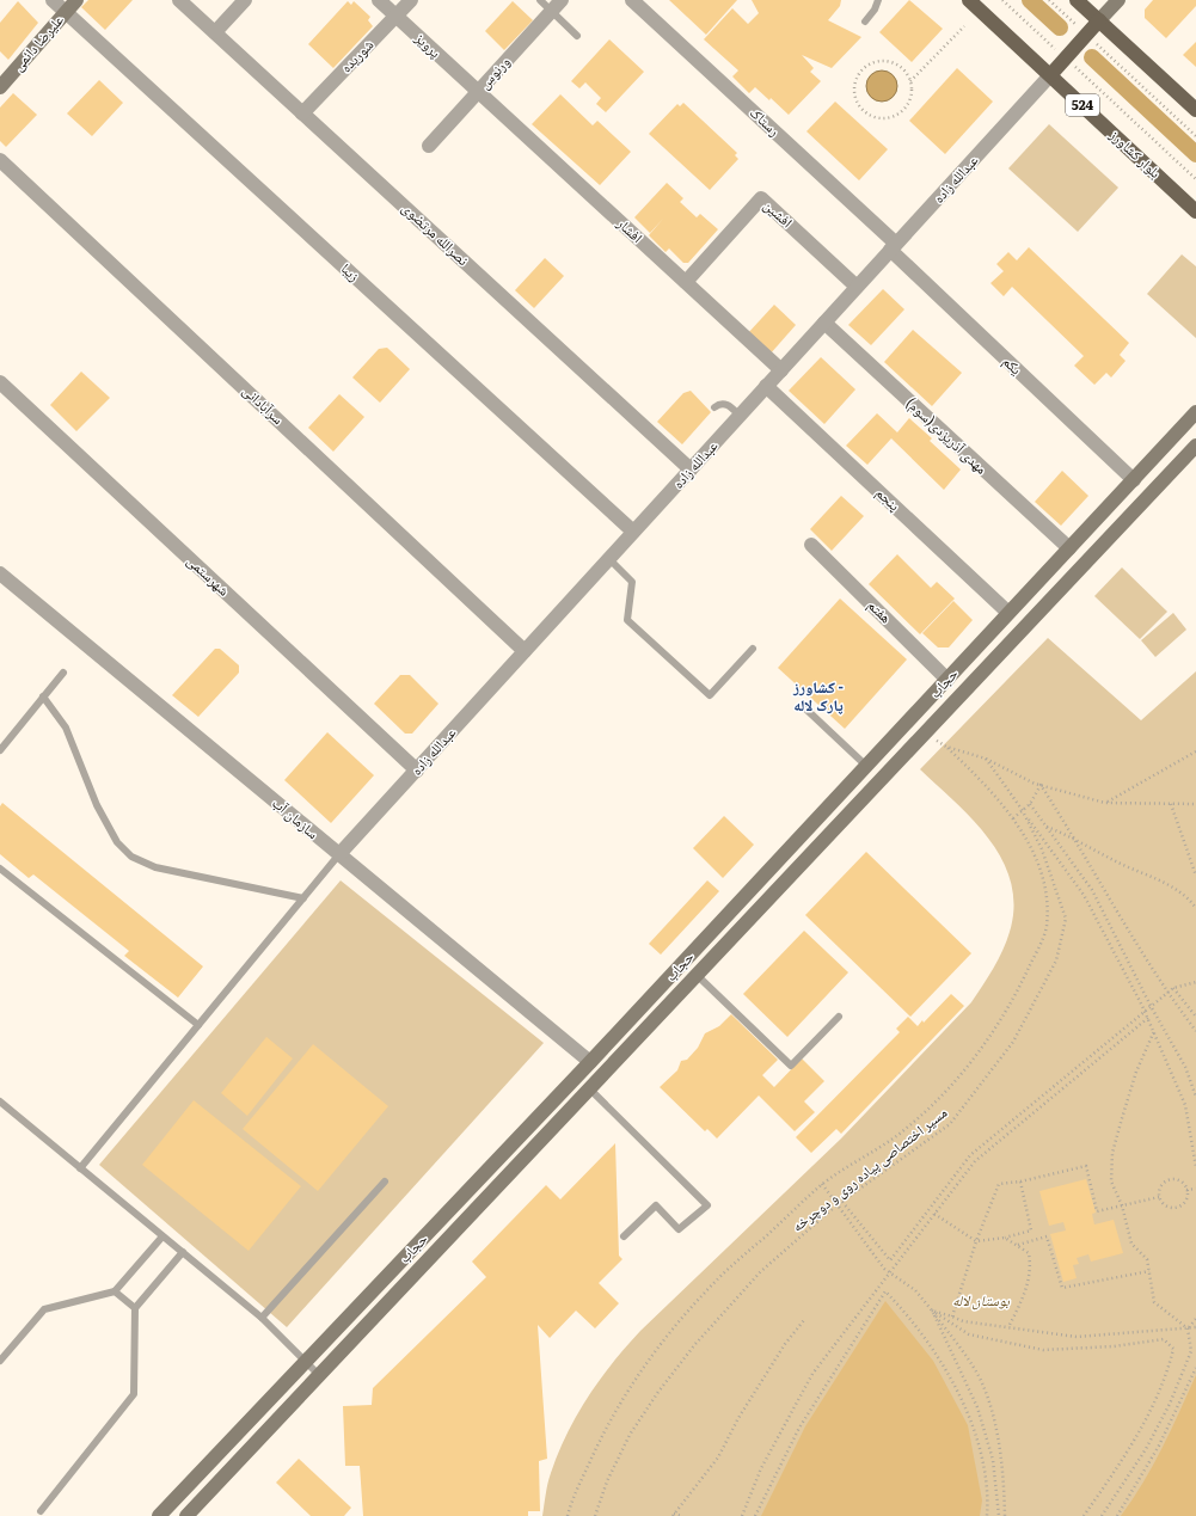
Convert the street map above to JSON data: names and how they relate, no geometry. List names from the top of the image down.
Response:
{
  "streets": {
    "main road": [
      "علیرضا دائمی",
      "524",
      "بلوار کشاورز",
      "حجاب"
    ],
    "street": [
      "پرویز",
      "شوریده",
      "ورنوس",
      "رستاک",
      "عبدالله زاده",
      "افشین",
      "افشار",
      "نصرالله مرتضوی",
      "زیبا",
      "یکم",
      "سرآبادانی",
      "مهدی آذریزدی(سوم)",
      "پنجم",
      "شهرستمی",
      "هفتم",
      "سازمان آب"
    ],
    "path": ["مسیر اختصاصی پیاده روی و دوچرخه"]
  },
  "crossings": [
    ["علیرضا دائمی", "زیبا"],
    ["پرویز", "شوریده"],
    ["پرویز", "ورنوس"],
    ["پرویز", "افشار"],
    ["شوریده", "نصرالله مرتضوی"],
    ["ورنوس", "افشار"],
    ["رستاک", "عبدالله زاده"],
    ["رستاک", "یکم"],
    ["بلوار کشاورز", "عبدالله زاده"],
    ["عبدالله زاده", "افشین"],
    ["عبدالله زاده", "افشار"],
    ["عبدالله زاده", "نصرالله مرتضوی"],
    ["عبدالله زاده", "زیبا"],
    ["عبدالله زاده", "یکم"],
    ["عبدالله زاده", "سرآبادانی"],
    ["عبدالله زاده", "مهدی آذریزدی(سوم)"],
    ["عبدالله زاده", "پنجم"],
    ["عبدالله زاده", "شهرستمی"],
    ["عبدالله زاده", "سازمان آب"],
    ["افشین", "افشار"],
    ["یکم", "حجاب"],
    ["مهدی آذریزدی(سوم)", "حجاب"],
    ["پنجم", "حجاب"],
    ["هفتم", "حجاب"],
    ["حجاب", "سازمان آب"]
  ],
  "districts": ["کشاورز - پارک لاله"],
  "parks": ["بوستان لاله"]
}
